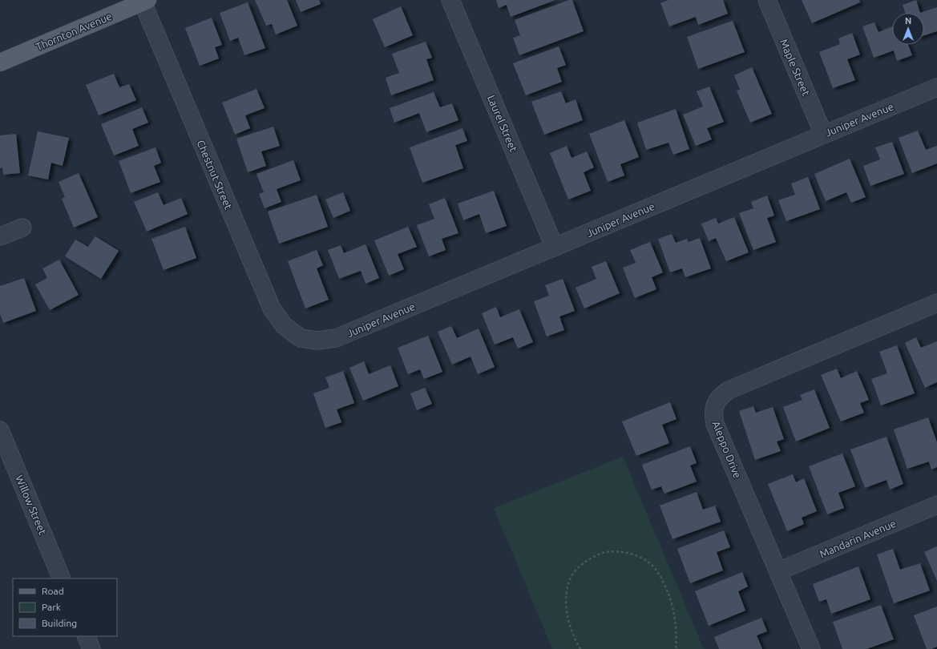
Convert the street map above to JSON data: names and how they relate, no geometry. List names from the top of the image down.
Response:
{
  "streets": {
    "main road": ["Thornton Avenue"],
    "street": [
      "Maple Street",
      "Juniper Avenue",
      "Laurel Street",
      "Chestnut Street",
      "Aleppo Drive",
      "Willow Street",
      "Mandarin Avenue"
    ]
  },
  "crossings": [
    ["Thornton Avenue", "Chestnut Street"],
    ["Maple Street", "Juniper Avenue"],
    ["Juniper Avenue", "Laurel Street"],
    ["Juniper Avenue", "Chestnut Street"],
    ["Aleppo Drive", "Mandarin Avenue"]
  ],
  "legend": ["Road", "Park", "Building"],
  "north": "top"
}
